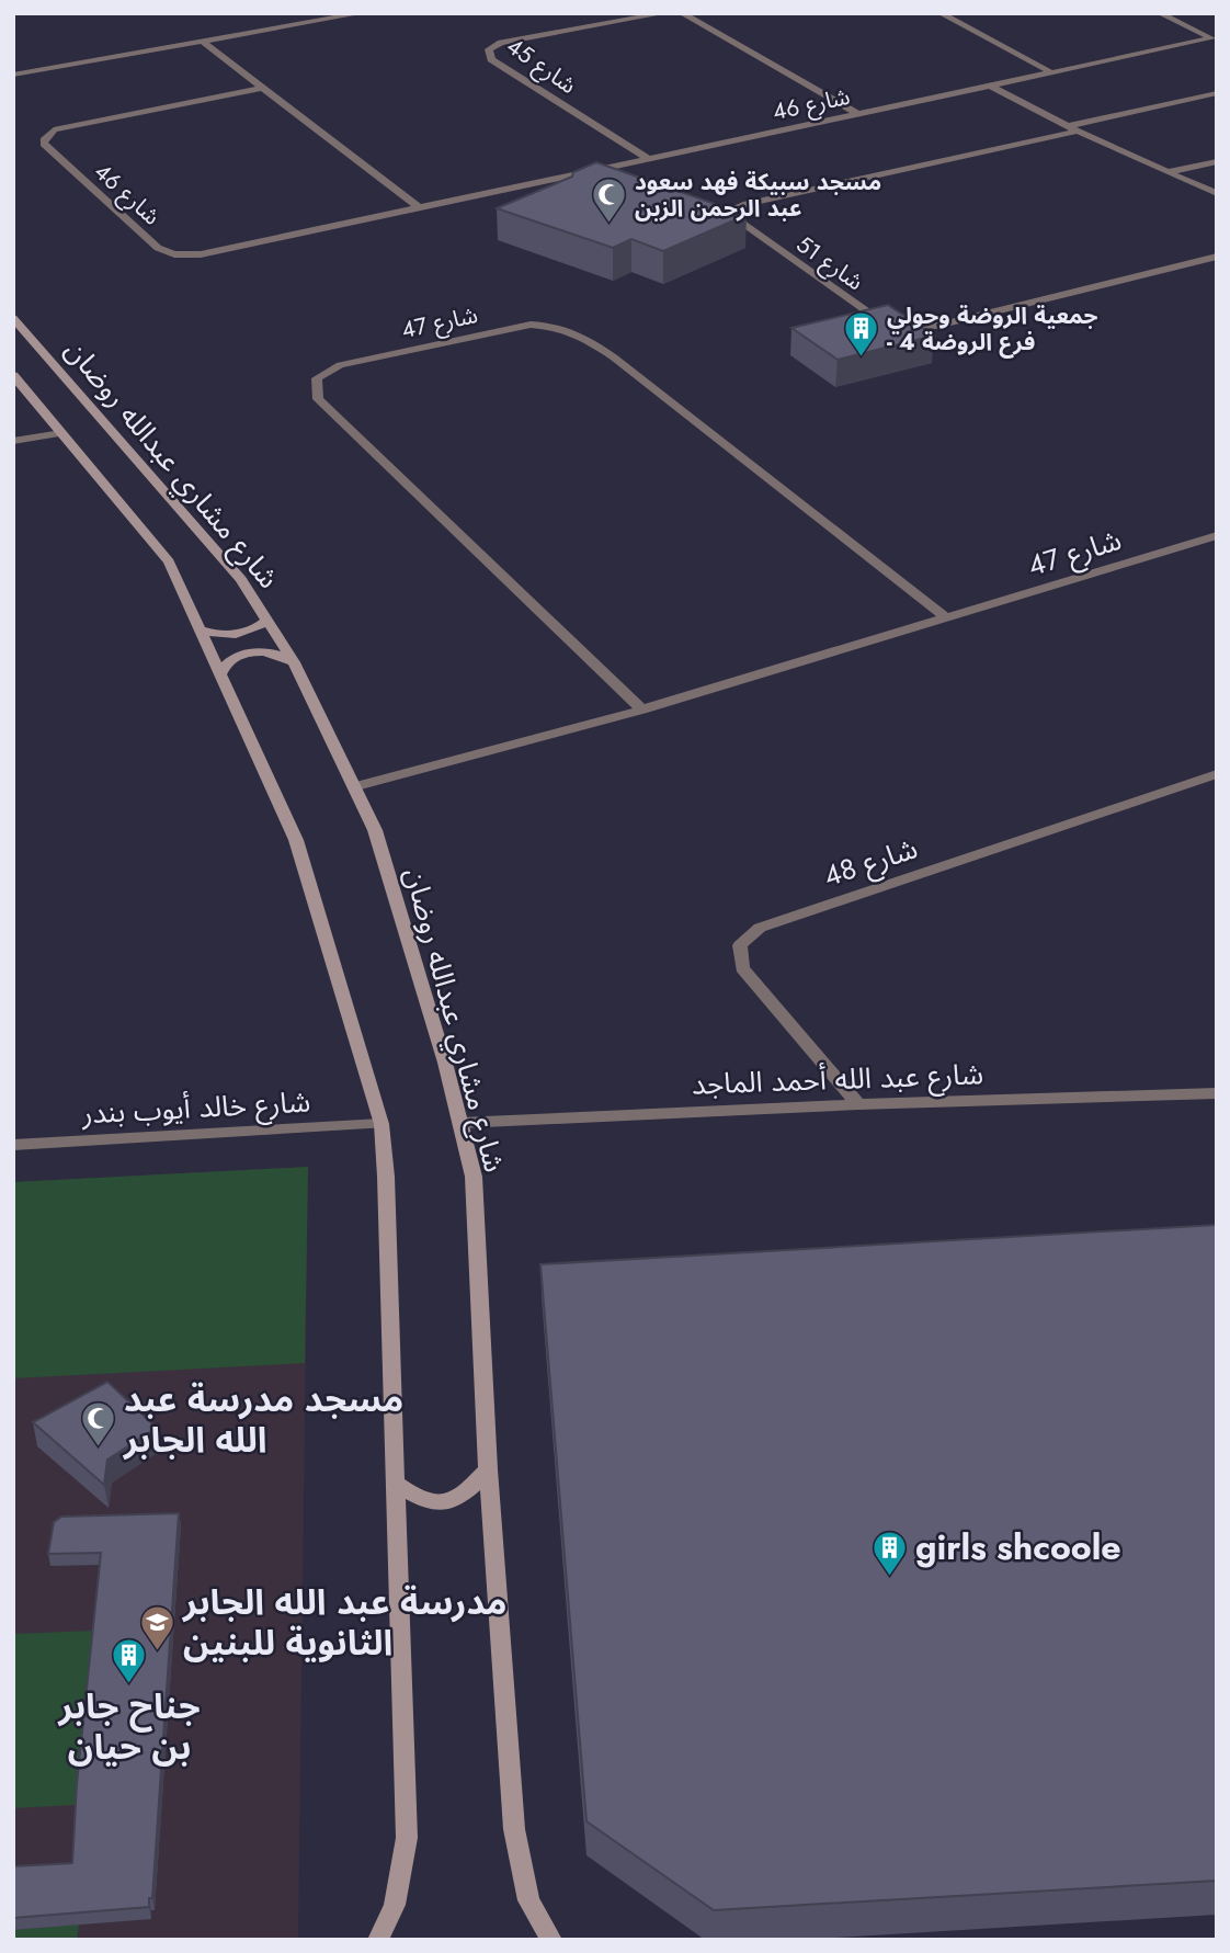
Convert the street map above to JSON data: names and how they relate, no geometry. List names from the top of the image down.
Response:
{
  "streets": {
    "street": [
      "شارع 45",
      "شارع 46",
      "شارع 51",
      "شارع 47",
      "شارع مشاري عبدالله روضان",
      "شارع 48",
      "شارع عبد الله أحمد الماجد",
      "شارع خالد أيوب بندر"
    ]
  },
  "crossings": [
    ["شارع 45", "شارع 46"],
    ["شارع 47", "شارع مشاري عبدالله روضان"],
    ["شارع مشاري عبدالله روضان", "شارع عبد الله أحمد الماجد"],
    ["شارع 48", "شارع عبد الله أحمد الماجد"]
  ],
  "places": {
    "mosque": ["مسجد سبيكة فهد سعود عبد الرحمن الزبن", "مسجد مدرسة عبد الله الجابر"],
    "building": ["جمعية الروضة وحولي - فرع الروضة 4", "girls shcoole", "جناح جابر بن حيان"],
    "school or university": ["مدرسة عبد الله الجابر الثانوية للبنين"]
  }
}
